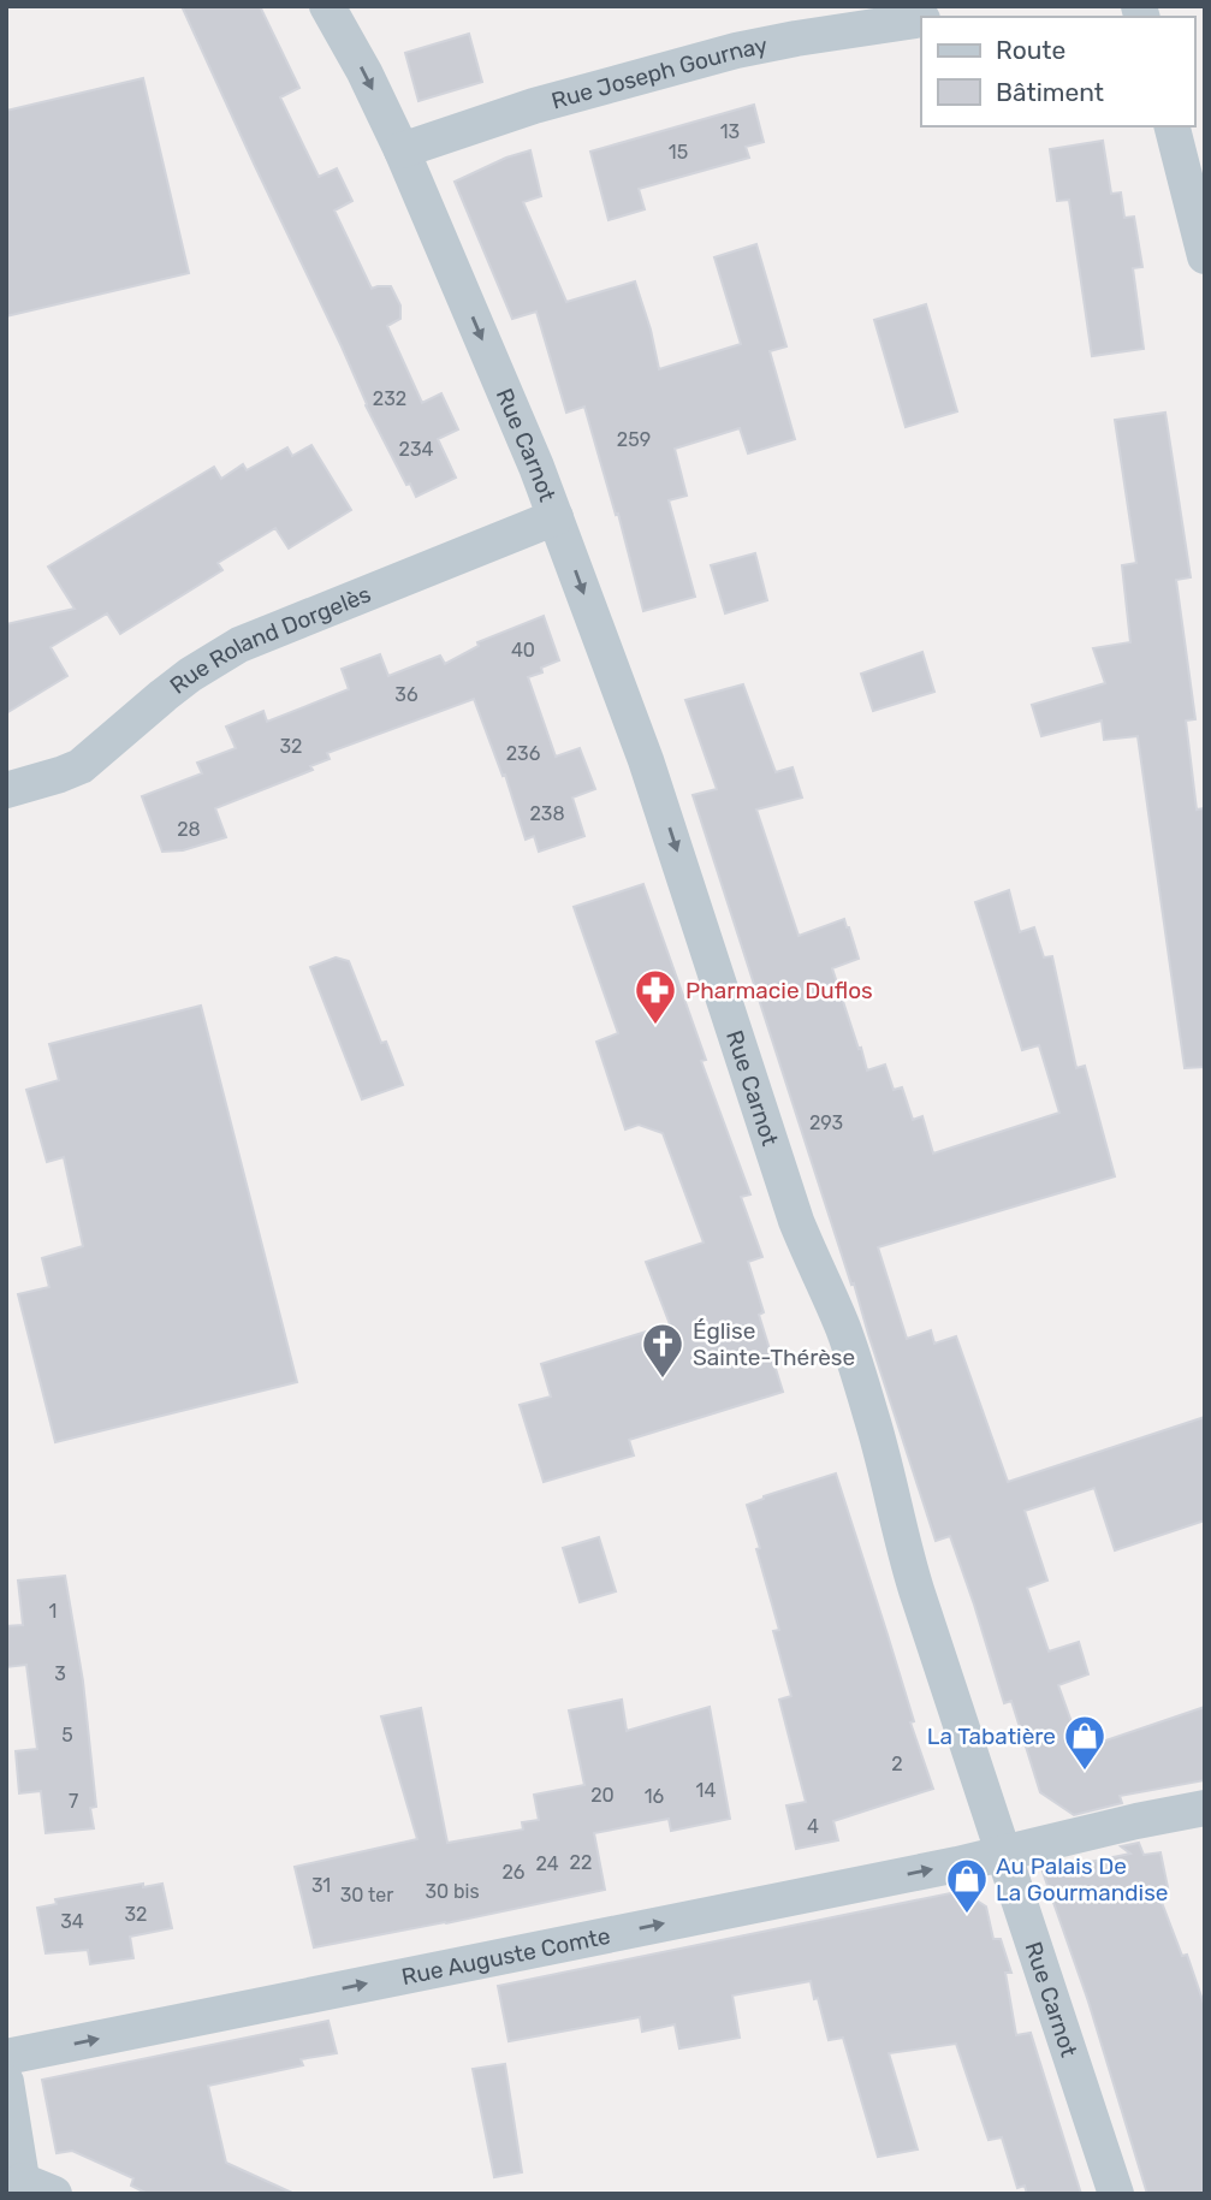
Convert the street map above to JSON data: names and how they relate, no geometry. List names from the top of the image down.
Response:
{
  "streets": {
    "street": [
      "Rue Joseph Gournay",
      "Rue Carnot",
      "Rue Roland Dorgelès",
      "Rue Auguste Comte"
    ]
  },
  "crossings": [
    ["Rue Joseph Gournay", "Rue Carnot"],
    ["Rue Carnot", "Rue Roland Dorgelès"],
    ["Rue Carnot", "Rue Auguste Comte"]
  ],
  "one_way": ["Rue Carnot", "Rue Auguste Comte"],
  "places": {
    "pharmacy": ["Pharmacie Duflos"],
    "church": ["Église Sainte-Thérèse"],
    "shop": ["La Tabatière", "Au Palais De La Gourmandise"]
  },
  "house_numbers": [
    "13",
    "15",
    "232",
    "259",
    "234",
    "40",
    "36",
    "32",
    "236",
    "238",
    "28",
    "293",
    "1",
    "3",
    "5",
    "2",
    "14",
    "20",
    "16",
    "7",
    "4",
    "22",
    "24",
    "26",
    "31",
    "30 bis",
    "30 ter",
    "32",
    "34"
  ],
  "legend": ["Route", "Bâtiment"]
}
